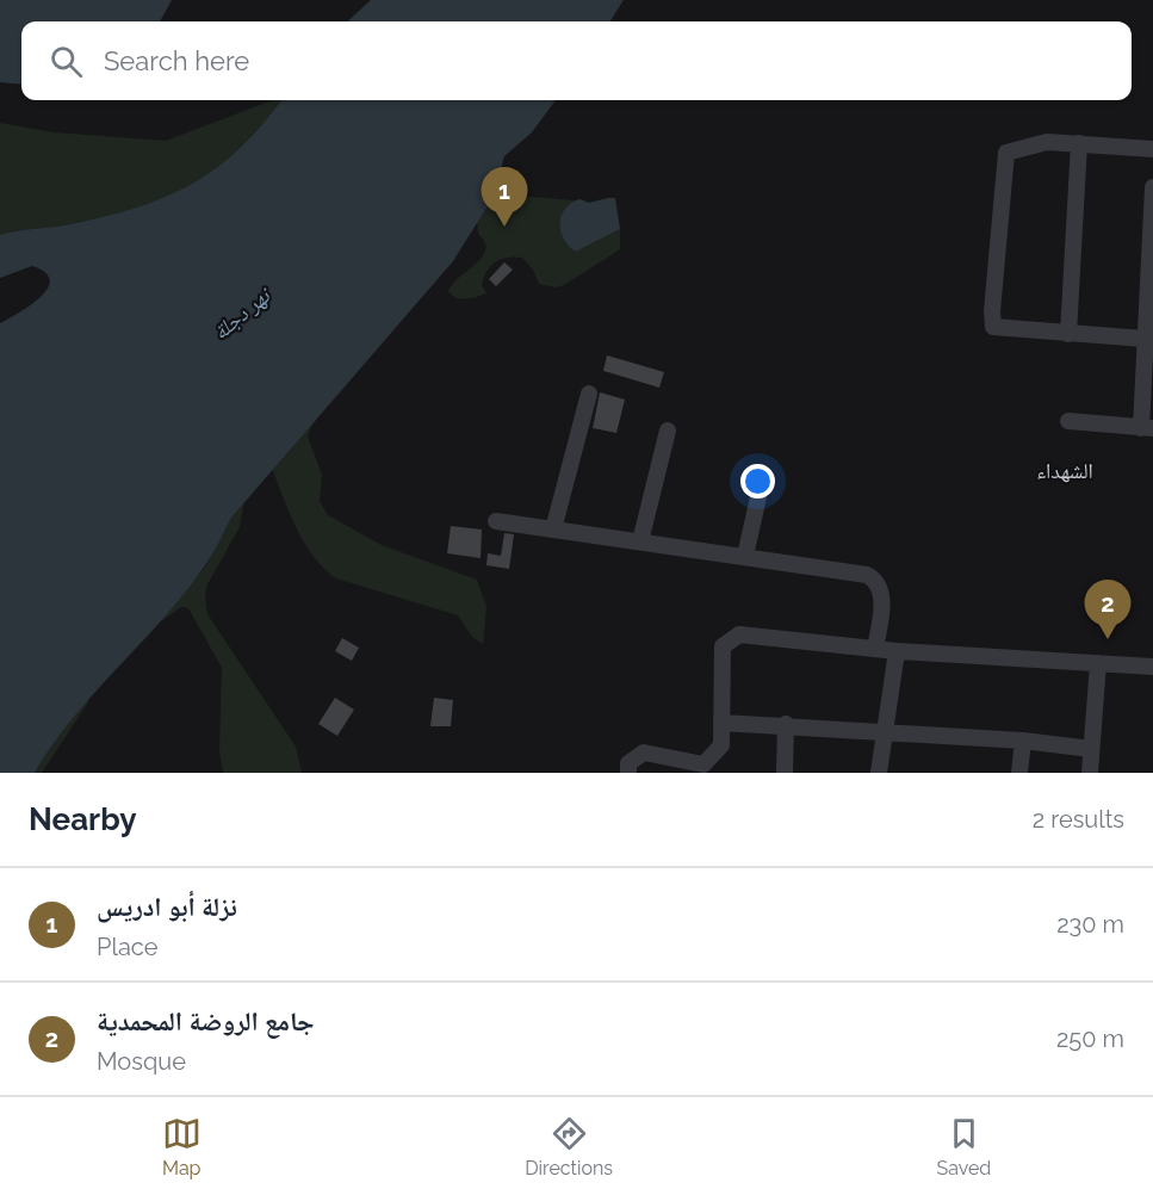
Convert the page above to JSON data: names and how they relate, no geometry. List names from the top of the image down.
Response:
{
  "districts": ["الشهداء"],
  "water": ["نهر دجلة"],
  "page": {
    "search": "Search here",
    "pins": ["1", "2"],
    "heading": ["Nearby", "2 results"],
    "list": [
      {
        "mark": "1",
        "name": "نزلة أبو ادريس",
        "note": "Place",
        "value": "230 m"
      },
      {
        "mark": "2",
        "name": "جامع الروضة المحمدية",
        "note": "Mosque",
        "value": "250 m"
      }
    ],
    "nav": ["Map", "Directions", "Saved"]
  }
}
